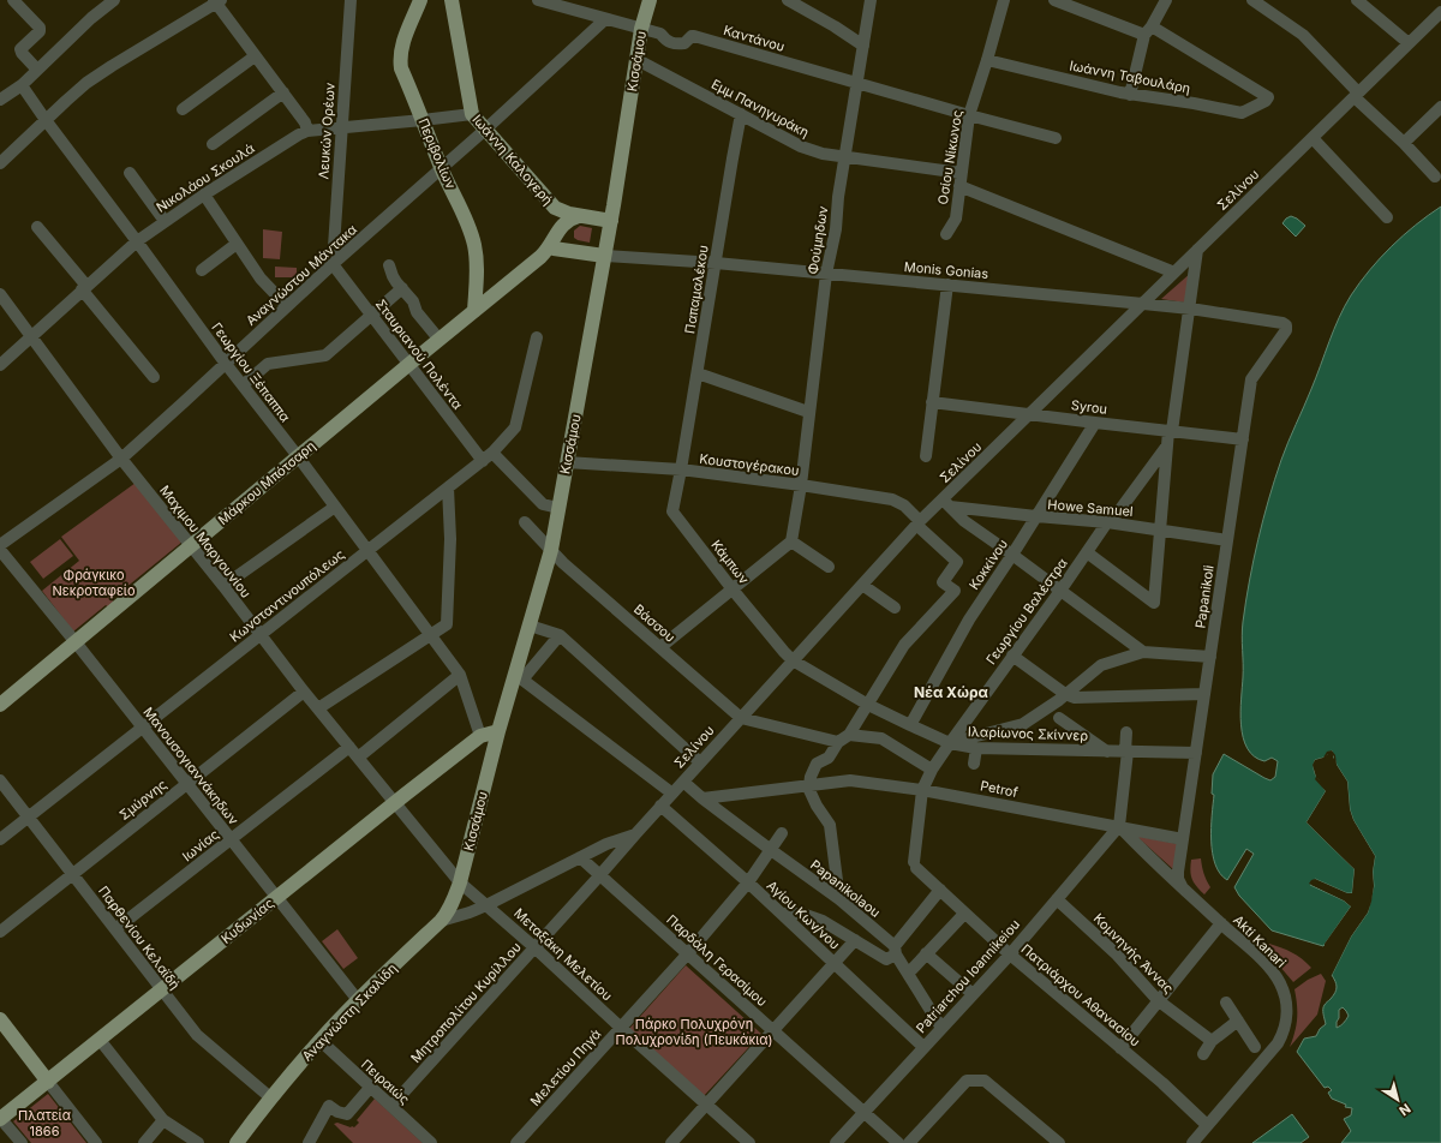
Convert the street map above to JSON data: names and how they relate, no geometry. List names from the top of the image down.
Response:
{
  "streets": {
    "main road": [
      "Κισσάμου",
      "Περιβολίων",
      "Ιωάννη Καλογερή",
      "Μάρκου Μπότσαρη",
      "Κυδωνίας",
      "Αναγνώστη Σκαλίδη"
    ],
    "street": [
      "Καντάνου",
      "Ιωάννη Ταβουλάρη",
      "Εμμ Πανηγυράκη",
      "Λευκών Ορέων",
      "Οσίου Νίκωνος",
      "Νικολάου Σκουλά",
      "Σελίνου",
      "Φούμηδων",
      "Monis Gonias",
      "Αναγνώστου Μάντακα",
      "Παπαμαλέκου",
      "Σταυριανού Πολέντα",
      "Γεωργίου Ξέπαππα",
      "Syrou",
      "Κουστογέρακου",
      "Howe Samuel",
      "Μαχιμου Mαργουνίου",
      "Κάμπων",
      "Κοκκίνου",
      "Κωνσταντινουπόλεως",
      "Papanikoli",
      "Γεωργίου Βαλέστρα",
      "Βάσσου",
      "Ιλαρίωνος Σκίννερ",
      "Μανουσογιαννάκηδων",
      "Petrof",
      "Σμύρνης",
      "Ιωνίας",
      "Papanikolaou",
      "Αγίου Κων/νου",
      "Παρθενίου Κελαϊδή",
      "Akti Kanari",
      "Κομνηνής Άννας",
      "Μεταξάκη Μελετίου",
      "Παρδάλη Γερασίμου",
      "Patriarchou Ioannikeiou",
      "Πατριάρχου Αθανασίου",
      "Μητροπολίτου Κυρίλλου",
      "Μελετίου Πηγά",
      "Πειραιώς"
    ]
  },
  "crossings": [
    ["Καντάνου", "Κισσάμου"],
    ["Καντάνου", "Οσίου Νίκωνος"],
    ["Καντάνου", "Φούμηδων"],
    ["Καντάνου", "Αναγνώστου Μάντακα"],
    ["Κισσάμου", "Εμμ Πανηγυράκη"],
    ["Κισσάμου", "Ιωάννη Καλογερή"],
    ["Κισσάμου", "Monis Gonias"],
    ["Κισσάμου", "Κουστογέρακου"],
    ["Κισσάμου", "Μαχιμου Mαργουνίου"],
    ["Κισσάμου", "Βάσσου"],
    ["Κισσάμου", "Κυδωνίας"],
    ["Κισσάμου", "Μεταξάκη Μελετίου"],
    ["Κισσάμου", "Αναγνώστη Σκαλίδη"],
    ["Ιωάννη Ταβουλάρη", "Οσίου Νίκωνος"],
    ["Εμμ Πανηγυράκη", "Οσίου Νίκωνος"],
    ["Εμμ Πανηγυράκη", "Φούμηδων"],
    ["Εμμ Πανηγυράκη", "Παπαμαλέκου"],
    ["Λευκών Ορέων", "Νικολάου Σκουλά"],
    ["Λευκών Ορέων", "Αναγνώστου Μάντακα"],
    ["Λευκών Ορέων", "Σταυριανού Πολέντα"],
    ["Περιβολίων", "Νικολάου Σκουλά"],
    ["Περιβολίων", "Αναγνώστου Μάντακα"],
    ["Περιβολίων", "Μάρκου Μπότσαρη"],
    ["Ιωάννη Καλογερή", "Νικολάου Σκουλά"],
    ["Ιωάννη Καλογερή", "Αναγνώστου Μάντακα"],
    ["Νικολάου Σκουλά", "Γεωργίου Ξέπαππα"],
    ["Νικολάου Σκουλά", "Μαχιμου Mαργουνίου"],
    ["Σελίνου", "Monis Gonias"],
    ["Σελίνου", "Syrou"],
    ["Σελίνου", "Κουστογέρακου"],
    ["Σελίνου", "Howe Samuel"],
    ["Σελίνου", "Κάμπων"],
    ["Σελίνου", "Βάσσου"],
    ["Σελίνου", "Ιλαρίωνος Σκίννερ"],
    ["Σελίνου", "Papanikolaou"],
    ["Σελίνου", "Αγίου Κων/νου"],
    ["Σελίνου", "Μητροπολίτου Κυρίλλου"],
    ["Φούμηδων", "Monis Gonias"],
    ["Φούμηδων", "Κουστογέρακου"],
    ["Monis Gonias", "Παπαμαλέκου"],
    ["Monis Gonias", "Papanikoli"],
    ["Αναγνώστου Μάντακα", "Σταυριανού Πολέντα"],
    ["Αναγνώστου Μάντακα", "Γεωργίου Ξέπαππα"],
    ["Αναγνώστου Μάντακα", "Μαχιμου Mαργουνίου"],
    ["Παπαμαλέκου", "Κουστογέρακου"],
    ["Παπαμαλέκου", "Κάμπων"],
    ["Σταυριανού Πολέντα", "Μάρκου Μπότσαρη"],
    ["Σταυριανού Πολέντα", "Κωνσταντινουπόλεως"],
    ["Γεωργίου Ξέπαππα", "Μάρκου Μπότσαρη"],
    ["Γεωργίου Ξέπαππα", "Κωνσταντινουπόλεως"],
    ["Γεωργίου Ξέπαππα", "Κυδωνίας"],
    ["Syrou", "Κοκκίνου"],
    ["Syrou", "Papanikoli"],
    ["Κουστογέρακου", "Κάμπων"],
    ["Κουστογέρακου", "Ιλαρίωνος Σκίννερ"],
    ["Μάρκου Μπότσαρη", "Μαχιμου Mαργουνίου"],
    ["Μάρκου Μπότσαρη", "Μανουσογιαννάκηδων"],
    ["Howe Samuel", "Κοκκίνου"],
    ["Howe Samuel", "Papanikoli"],
    ["Howe Samuel", "Γεωργίου Βαλέστρα"],
    ["Μαχιμου Mαργουνίου", "Κωνσταντινουπόλεως"],
    ["Μαχιμου Mαργουνίου", "Σμύρνης"],
    ["Μαχιμου Mαργουνίου", "Ιωνίας"],
    ["Μαχιμου Mαργουνίου", "Κυδωνίας"],
    ["Μαχιμου Mαργουνίου", "Μεταξάκη Μελετίου"],
    ["Μαχιμου Mαργουνίου", "Αναγνώστη Σκαλίδη"],
    ["Κάμπων", "Ιλαρίωνος Σκίννερ"],
    ["Κοκκίνου", "Ιλαρίωνος Σκίννερ"],
    ["Κωνσταντινουπόλεως", "Μανουσογιαννάκηδων"],
    ["Κωνσταντινουπόλεως", "Παρθενίου Κελαϊδή"],
    ["Papanikoli", "Ιλαρίωνος Σκίννερ"],
    ["Papanikoli", "Petrof"],
    ["Papanikoli", "Akti Kanari"],
    ["Γεωργίου Βαλέστρα", "Ιλαρίωνος Σκίννερ"],
    ["Γεωργίου Βαλέστρα", "Petrof"],
    ["Γεωργίου Βαλέστρα", "Πατριάρχου Αθανασίου"],
    ["Μανουσογιαννάκηδων", "Σμύρνης"],
    ["Μανουσογιαννάκηδων", "Ιωνίας"],
    ["Μανουσογιαννάκηδων", "Κυδωνίας"],
    ["Μανουσογιαννάκηδων", "Αναγνώστη Σκαλίδη"],
    ["Petrof", "Papanikolaou"],
    ["Petrof", "Akti Kanari"],
    ["Petrof", "Patriarchou Ioannikeiou"],
    ["Σμύρνης", "Παρθενίου Κελαϊδή"],
    ["Ιωνίας", "Παρθενίου Κελαϊδή"],
    ["Papanikolaou", "Patriarchou Ioannikeiou"],
    ["Papanikolaou", "Μελετίου Πηγά"],
    ["Αγίου Κων/νου", "Patriarchou Ioannikeiou"],
    ["Αγίου Κων/νου", "Μελετίου Πηγά"],
    ["Κυδωνίας", "Παρθενίου Κελαϊδή"],
    ["Παρθενίου Κελαϊδή", "Αναγνώστη Σκαλίδη"],
    ["Akti Kanari", "Patriarchou Ioannikeiou"],
    ["Akti Kanari", "Πατριάρχου Αθανασίου"],
    ["Κομνηνής Άννας", "Patriarchou Ioannikeiou"],
    ["Μεταξάκη Μελετίου", "Μητροπολίτου Κυρίλλου"],
    ["Μεταξάκη Μελετίου", "Αναγνώστη Σκαλίδη"],
    ["Μεταξάκη Μελετίου", "Μελετίου Πηγά"],
    ["Παρδάλη Γερασίμου", "Patriarchou Ioannikeiou"],
    ["Παρδάλη Γερασίμου", "Μητροπολίτου Κυρίλλου"],
    ["Παρδάλη Γερασίμου", "Μελετίου Πηγά"],
    ["Patriarchou Ioannikeiou", "Πατριάρχου Αθανασίου"],
    ["Μητροπολίτου Κυρίλλου", "Πειραιώς"],
    ["Αναγνώστη Σκαλίδη", "Πειραιώς"]
  ],
  "districts": ["Νέα Χώρα"],
  "parks": ["Φράγκικο Νεκροταφείο", "Πάρκο Πολυχρόνη Πολυχρονίδη (Πευκάκια)", "Πλατεία 1866"],
  "north": "bottom right"
}
